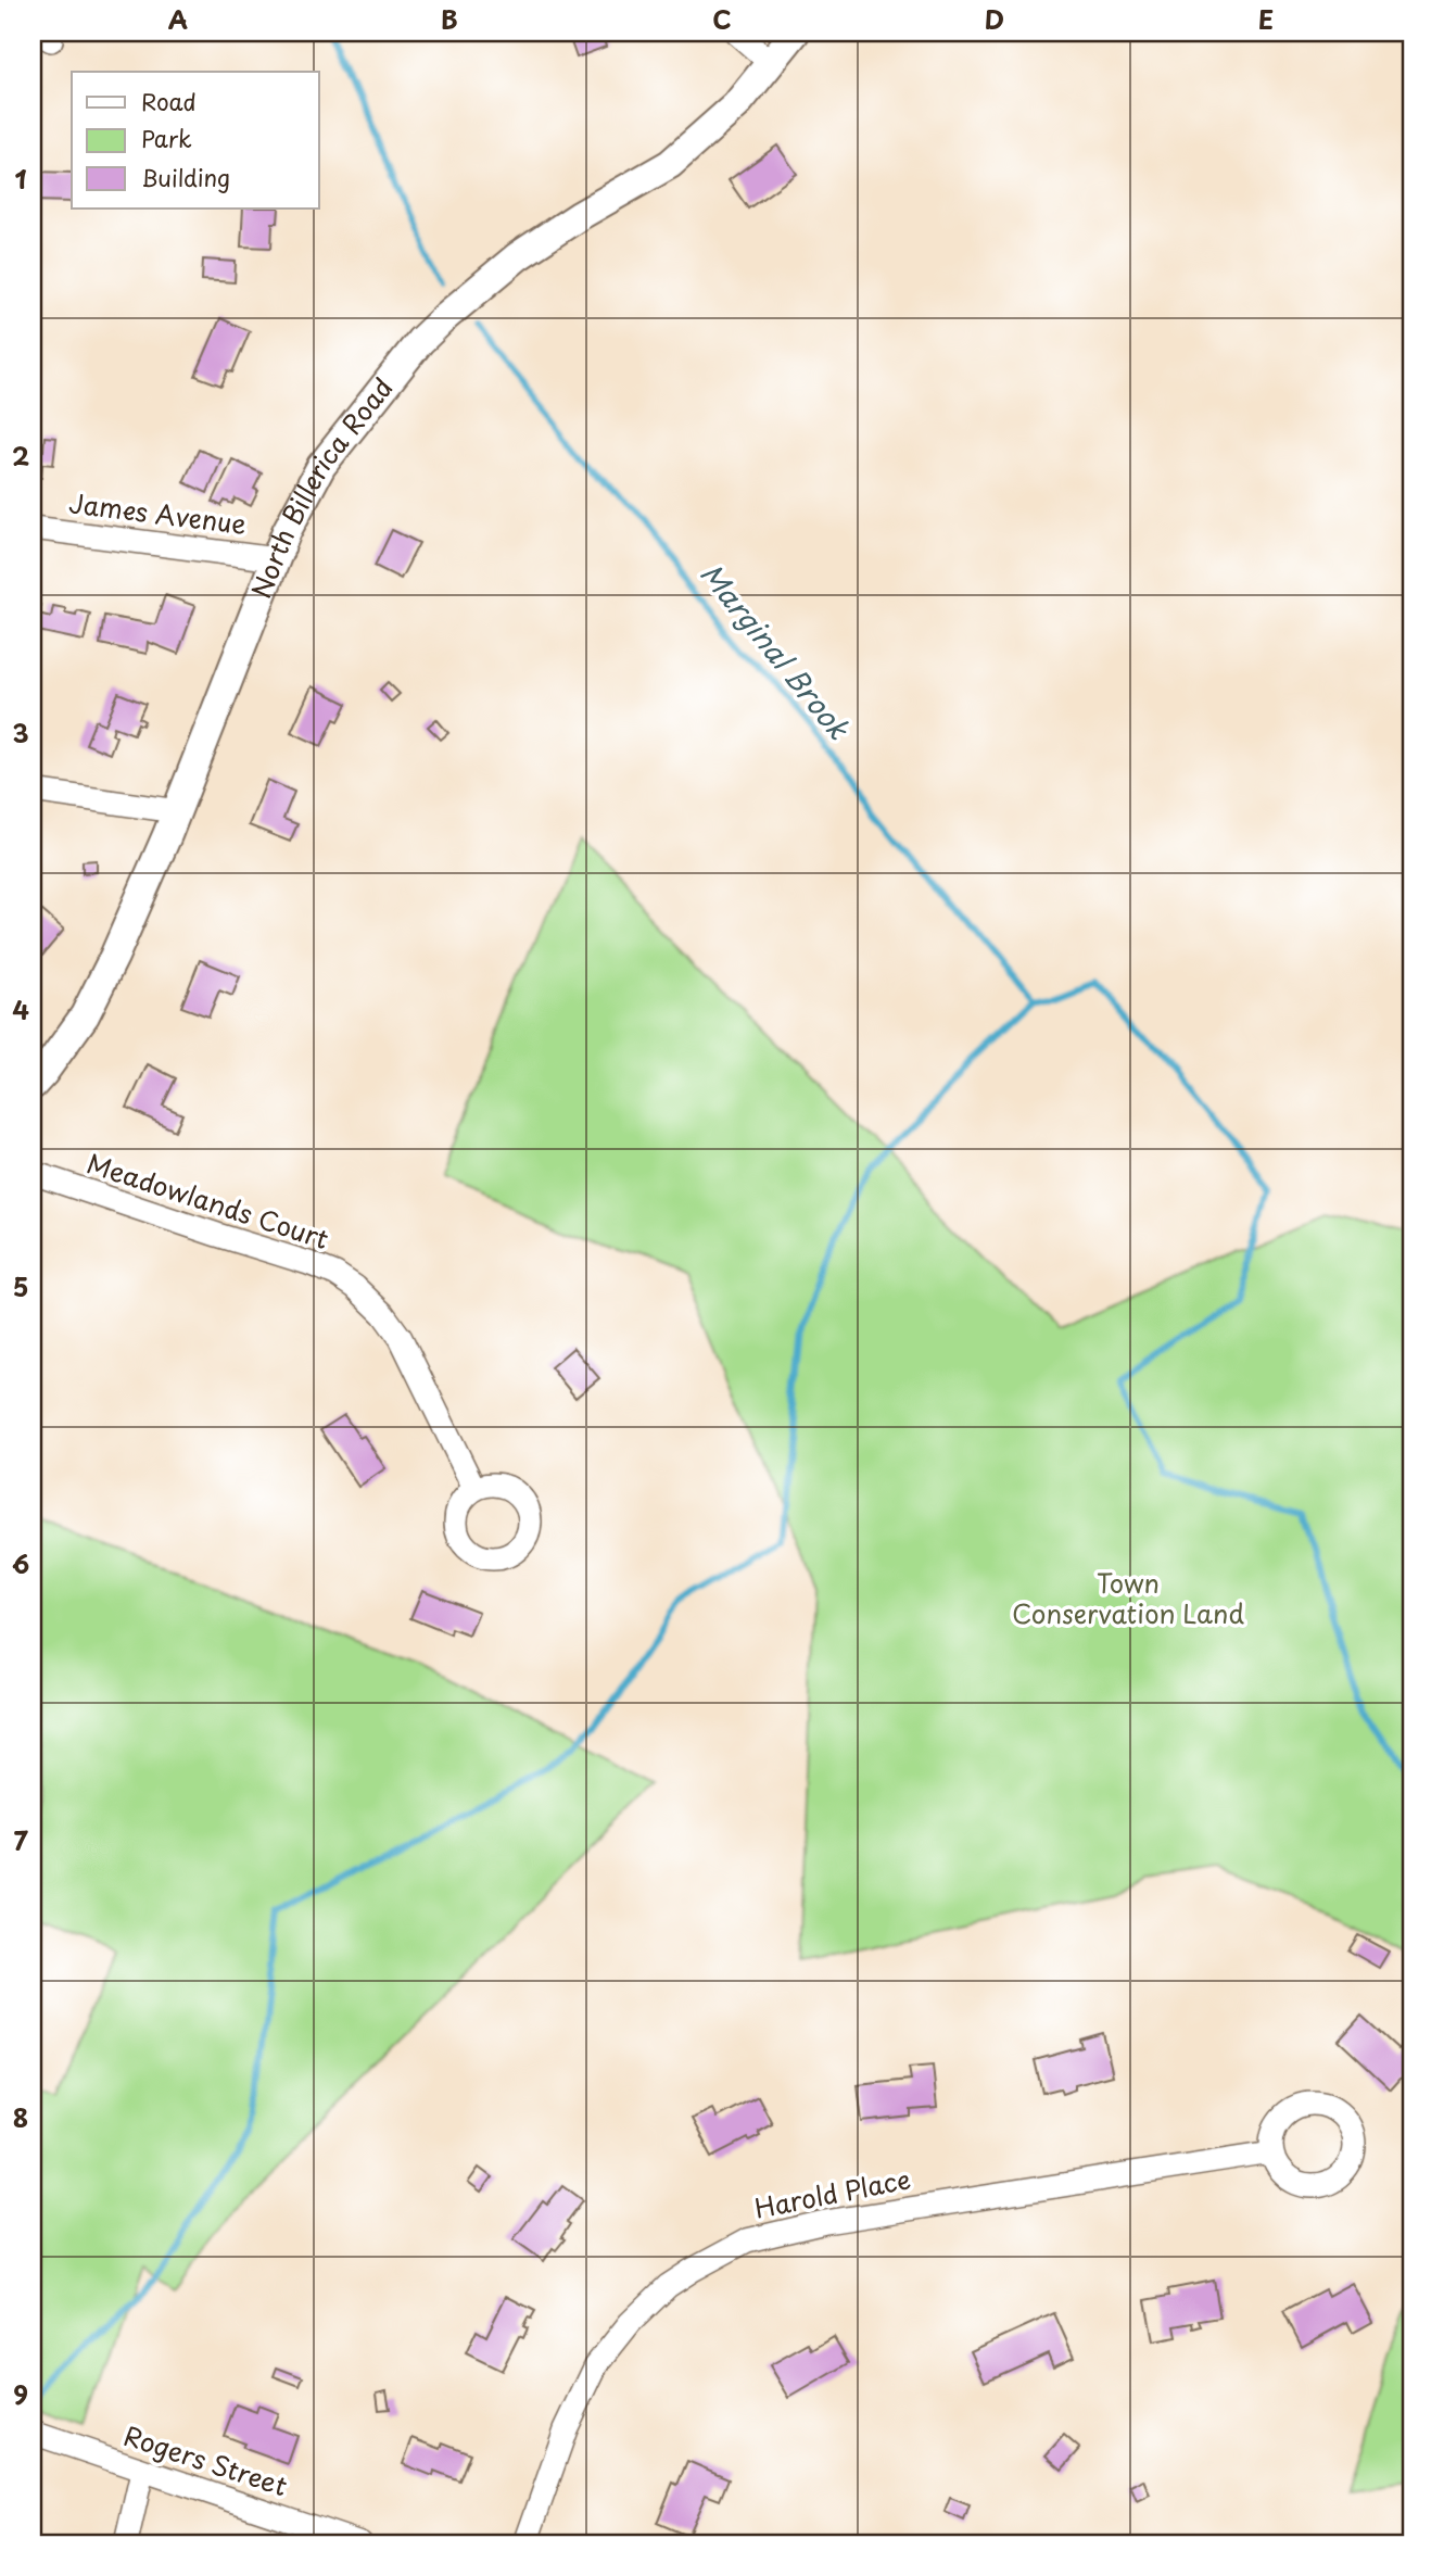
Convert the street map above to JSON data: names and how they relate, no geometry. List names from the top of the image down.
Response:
{
  "streets": {
    "main road": ["North Billerica Road"],
    "street": [
      "James Avenue",
      "Meadowlands Court",
      "Harold Place",
      "Rogers Street"
    ]
  },
  "crossings": [
    ["North Billerica Road", "James Avenue"]
  ],
  "water": ["Marginal Brook"],
  "parks": ["Town Conservation Land"],
  "legend": ["Road", "Park", "Building"],
  "grid": {
    "columns": [
      "A",
      "B",
      "C",
      "D",
      "E"
    ],
    "rows": [
      "1",
      "2",
      "3",
      "4",
      "5",
      "6",
      "7",
      "8",
      "9"
    ]
  }
}
